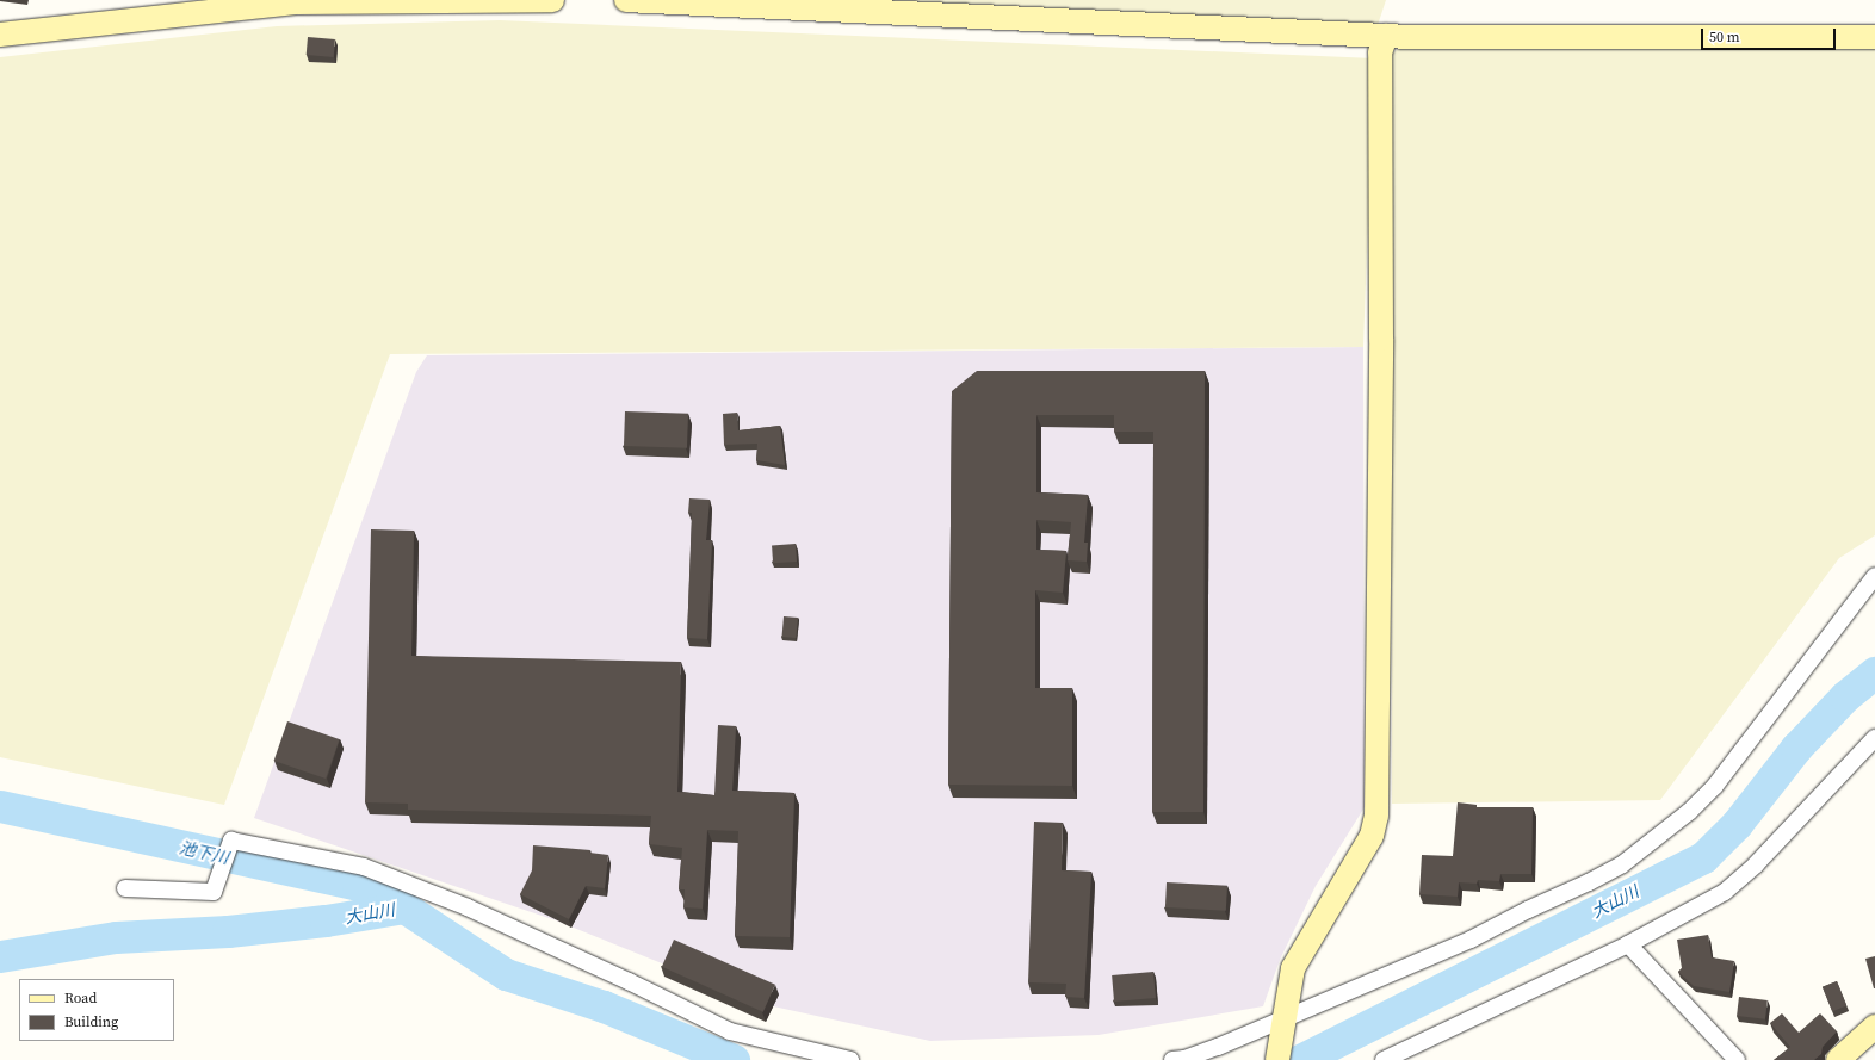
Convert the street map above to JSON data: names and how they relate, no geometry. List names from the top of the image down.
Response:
{
  "water": ["池下川", "大山川"],
  "legend": ["Road", "Building"],
  "scale_bar": "50 m"
}
